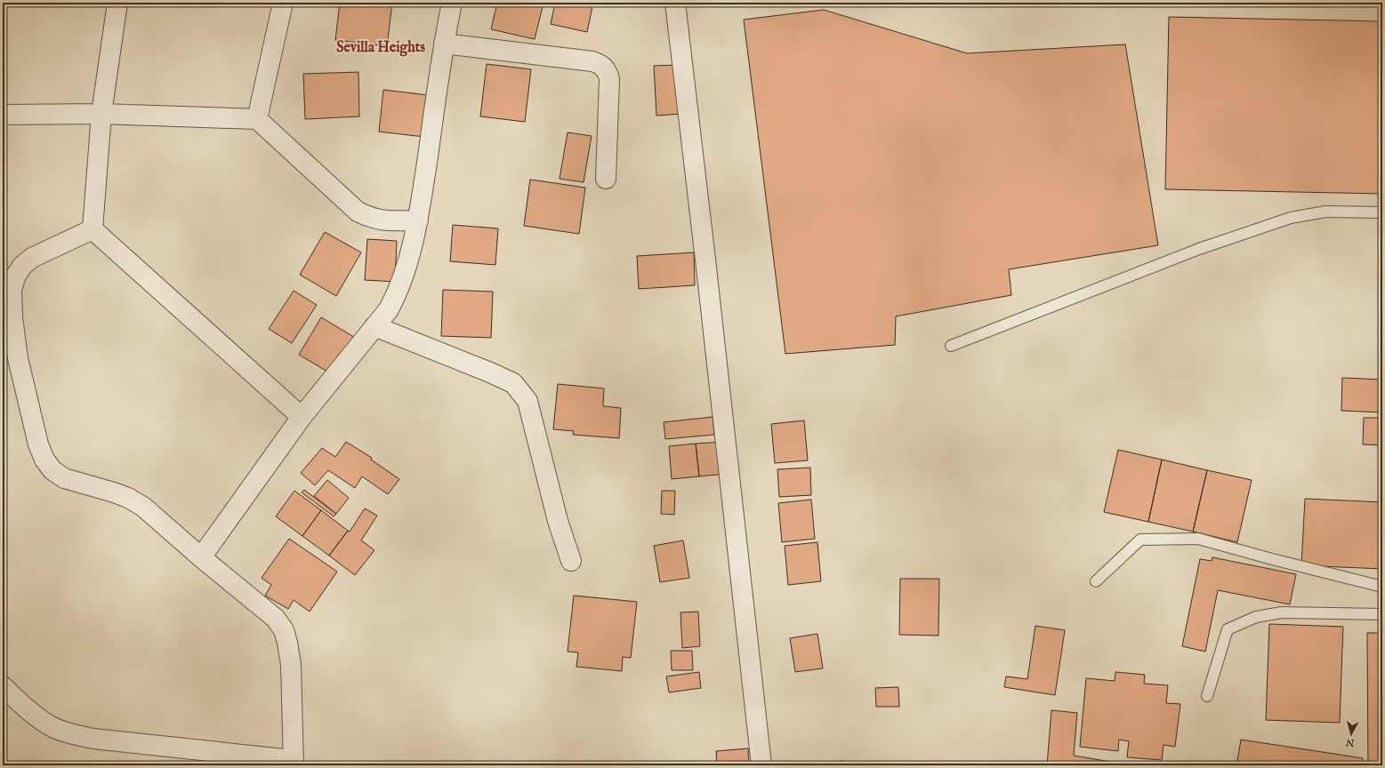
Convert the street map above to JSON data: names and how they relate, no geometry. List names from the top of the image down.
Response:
{
  "districts": ["Sevilla Heights"],
  "north": "bottom"
}
